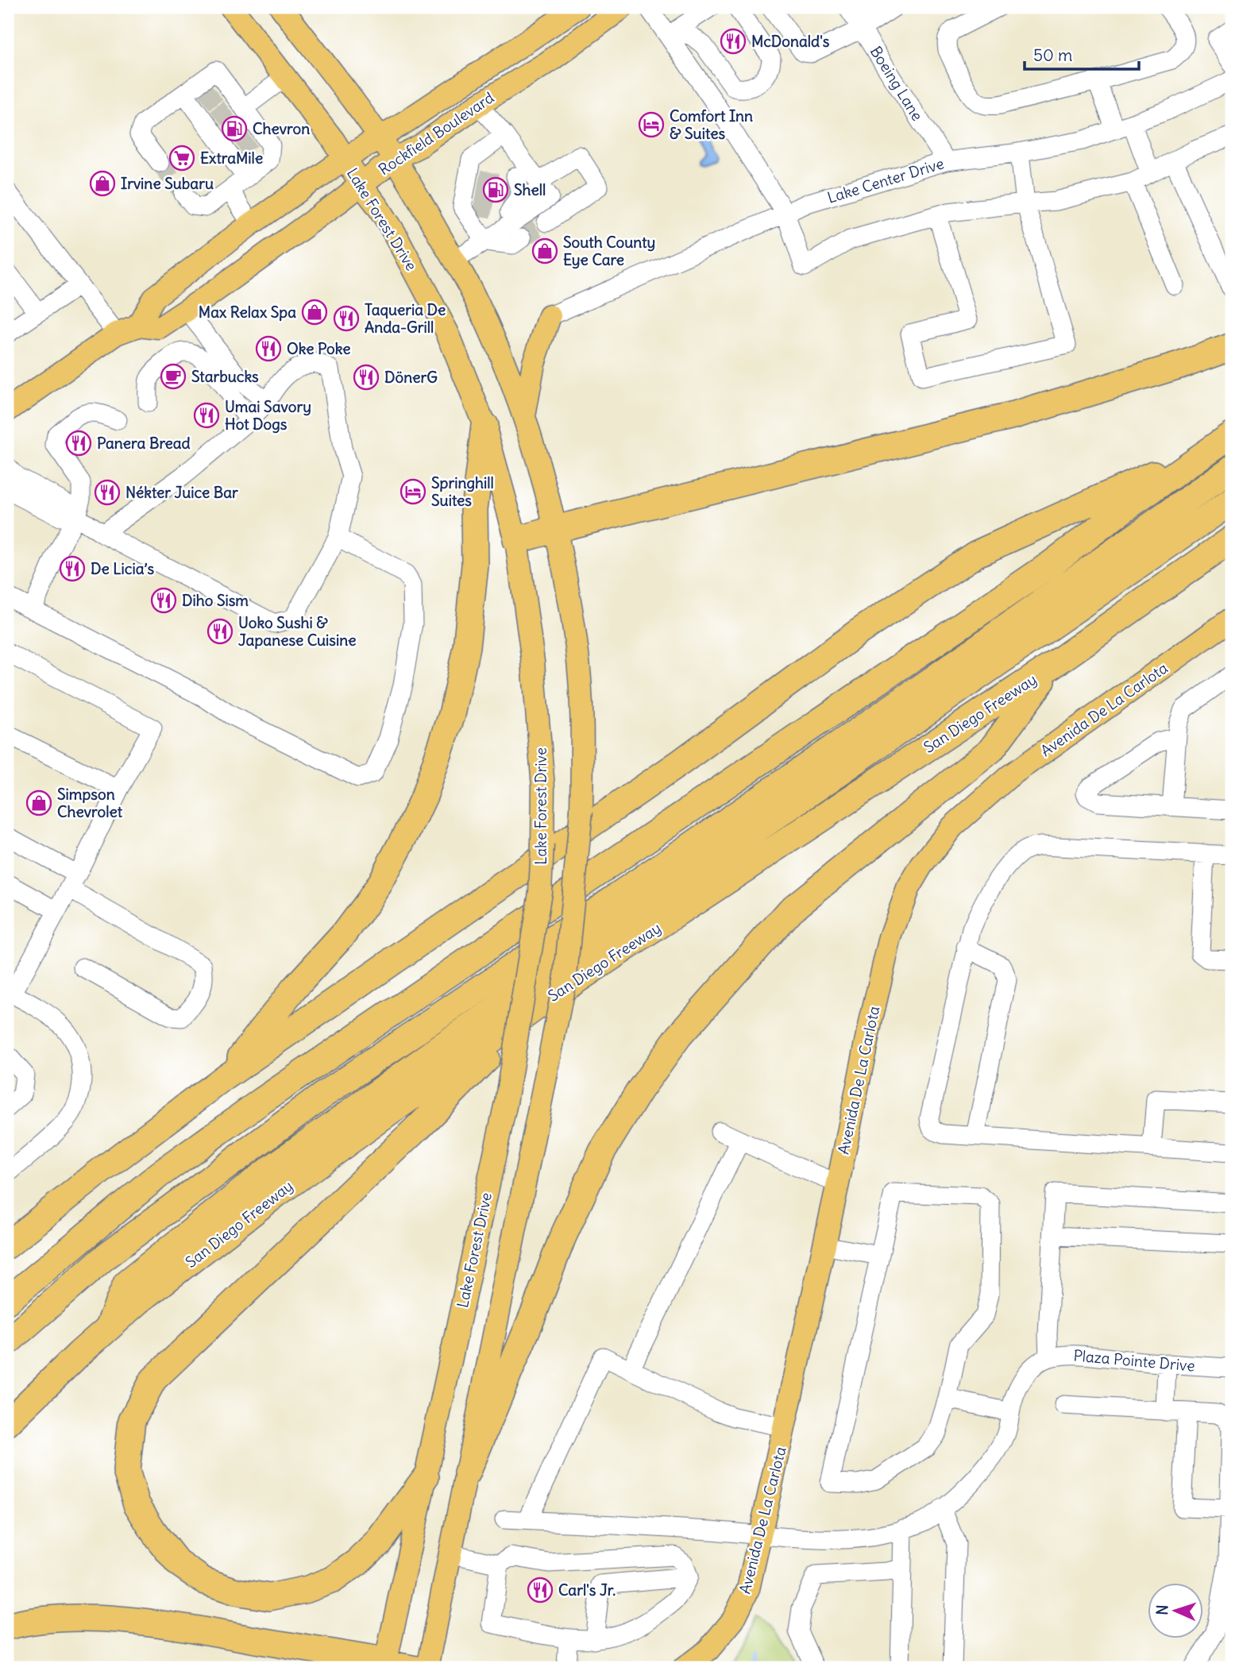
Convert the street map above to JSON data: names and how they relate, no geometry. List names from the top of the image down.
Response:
{
  "streets": {
    "highway": ["San Diego Freeway"],
    "main road": ["Rockfield Boulevard", "Lake Forest Drive", "Avenida De La Carlota"],
    "street": ["Boeing Lane", "Lake Center Drive", "Plaza Pointe Drive"]
  },
  "crossings": [
    ["Boeing Lane", "Lake Center Drive"],
    ["Rockfield Boulevard", "Lake Forest Drive"]
  ],
  "places": {
    "restaurant": [
      "McDonald's",
      "Taqueria De Anda-Grill",
      "Oke Poke",
      "DönerG",
      "Umai Savory Hot Dogs",
      "Panera Bread",
      "Nékter Juice Bar",
      "De Licia’s",
      "Diho Sism",
      "Uoko Sushi & Japanese Cuisine",
      "Carl's Jr."
    ],
    "hotel": ["Comfort Inn & Suites", "Springhill Suites"],
    "fuel station": ["Chevron", "Shell"],
    "supermarket": ["ExtraMile"],
    "shop": [
      "Irvine Subaru",
      "South County Eye Care",
      "Max Relax Spa",
      "Simpson Chevrolet"
    ],
    "cafe": ["Starbucks"]
  },
  "scale_bar": "50 m",
  "north": "left"
}
